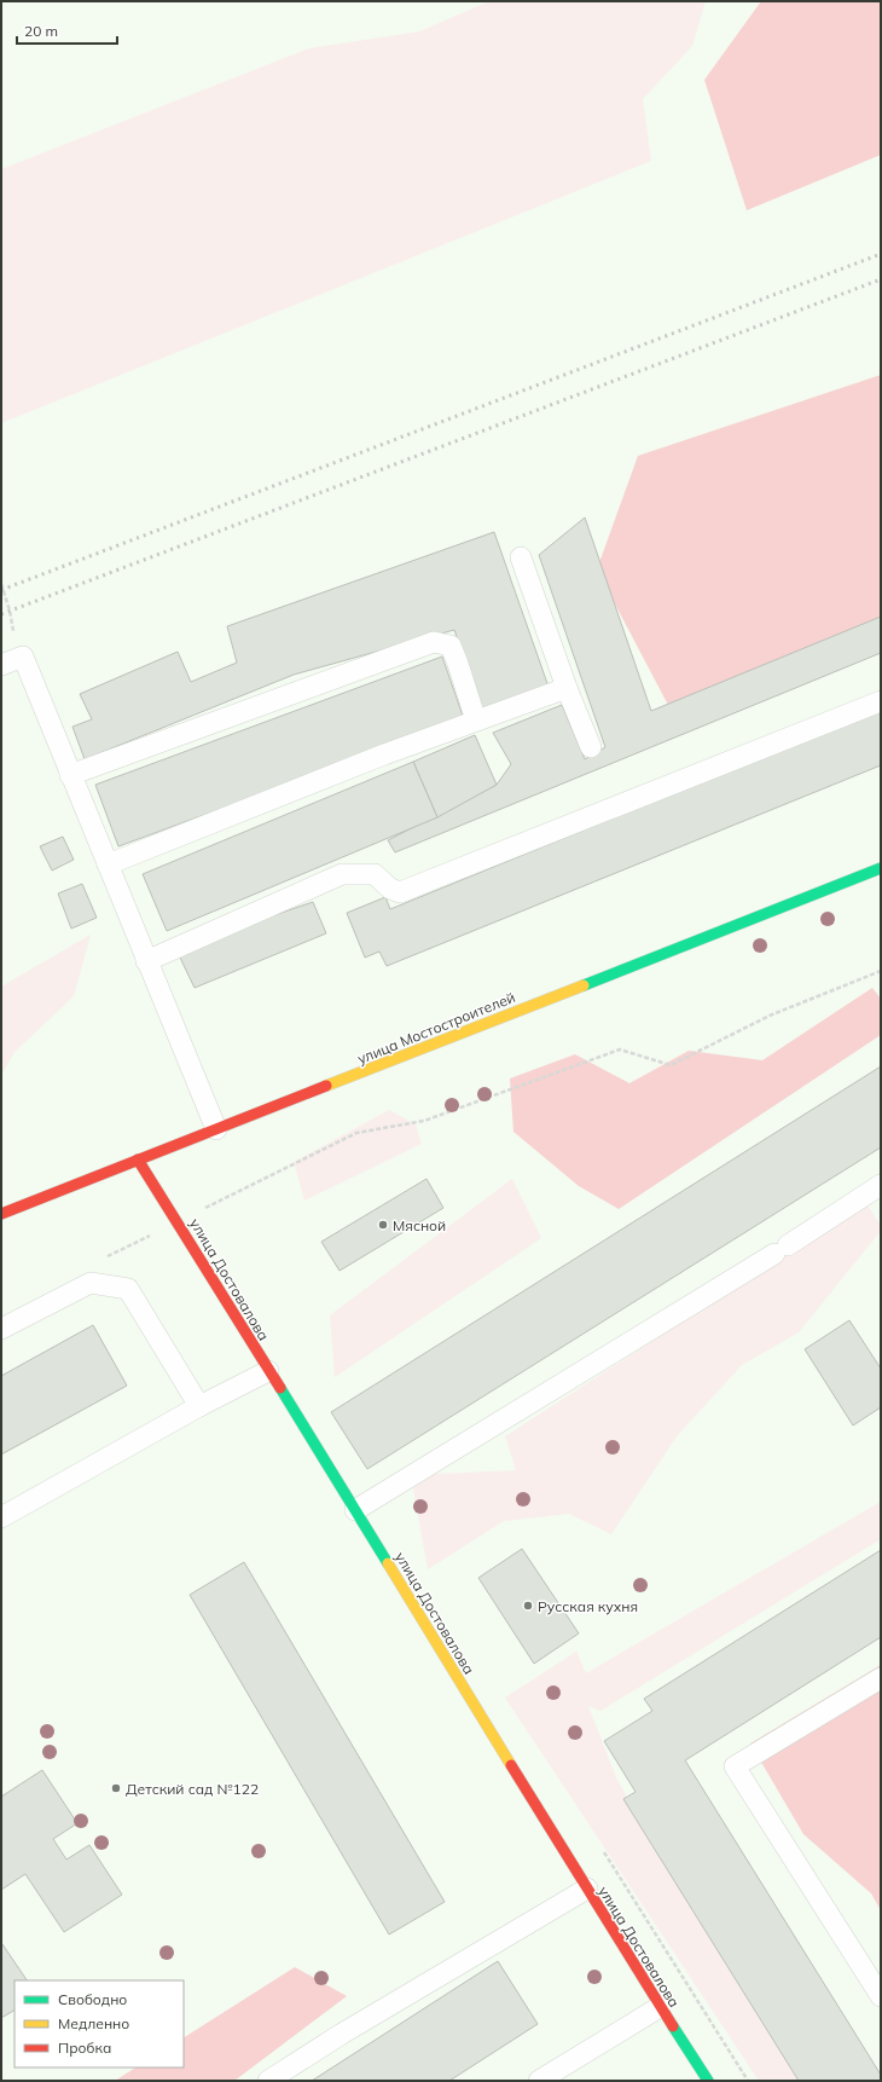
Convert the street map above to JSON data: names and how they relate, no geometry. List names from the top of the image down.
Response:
{
  "streets": {
    "street": ["улица Мостостроителей", "улица Достовалова"]
  },
  "crossings": [
    ["улица Мостостроителей", "улица Достовалова"]
  ],
  "places": ["Мясной", "Русская кухня", "Детский сад №122"],
  "legend": ["Свободно", "Медленно", "Пробка"],
  "scale_bar": "20 m"
}
